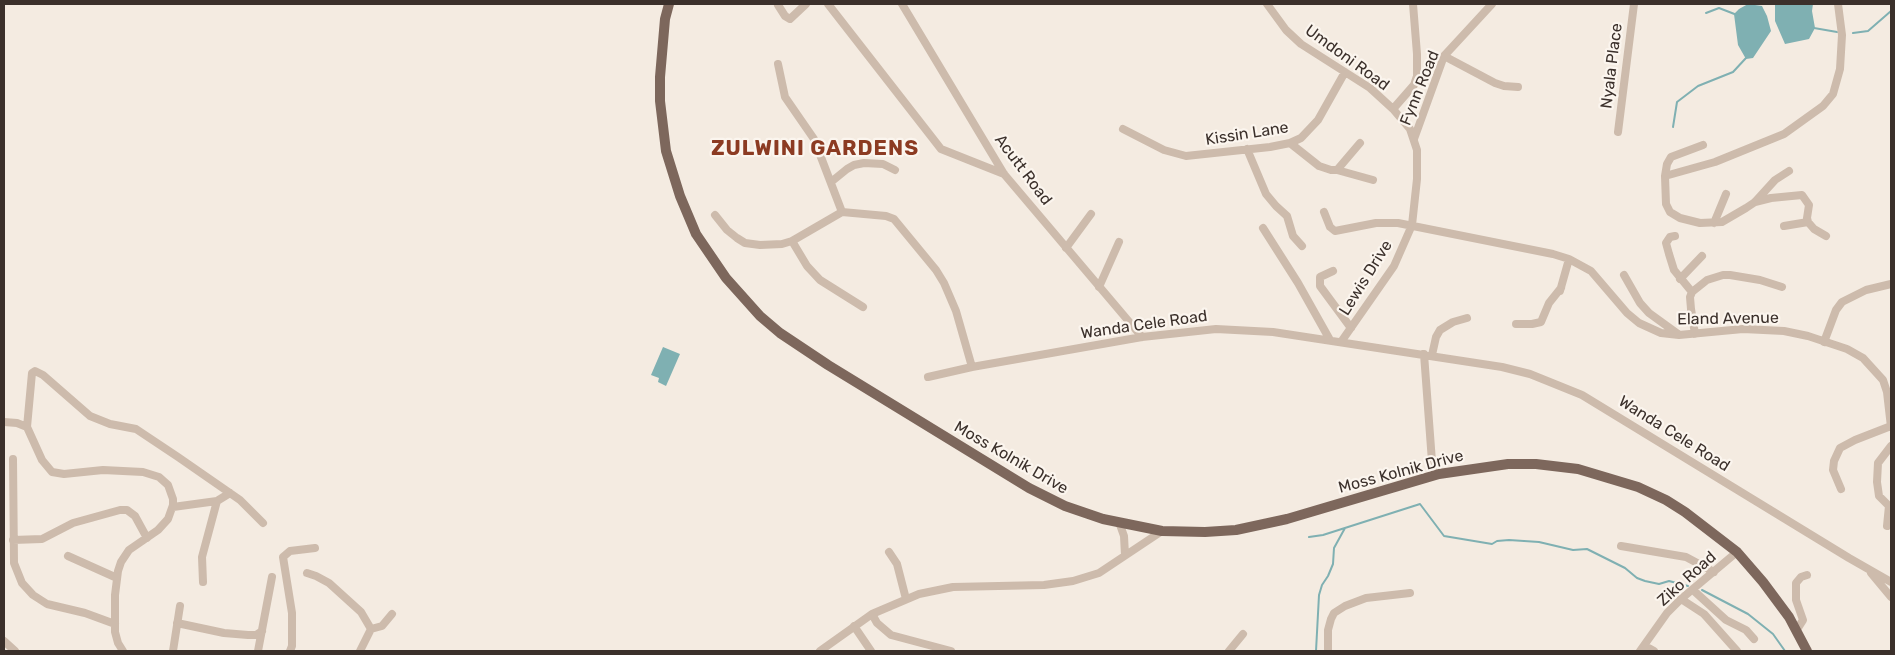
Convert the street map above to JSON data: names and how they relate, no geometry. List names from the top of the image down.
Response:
{
  "streets": {
    "main road": ["Moss Kolnik Drive"],
    "street": [
      "Umdoni Road",
      "Nyala Place",
      "Fynn Road",
      "Kissin Lane",
      "Acutt Road",
      "Lewis Drive",
      "Eland Avenue",
      "Wanda Cele Road",
      "Ziko Road"
    ]
  },
  "crossings": [
    ["Umdoni Road", "Kissin Lane"],
    ["Umdoni Road", "Lewis Drive"],
    ["Fynn Road", "Lewis Drive"],
    ["Acutt Road", "Wanda Cele Road"],
    ["Lewis Drive", "Eland Avenue"],
    ["Lewis Drive", "Wanda Cele Road"],
    ["Moss Kolnik Drive", "Ziko Road"]
  ],
  "districts": ["ZULWINI GARDENS"]
}
